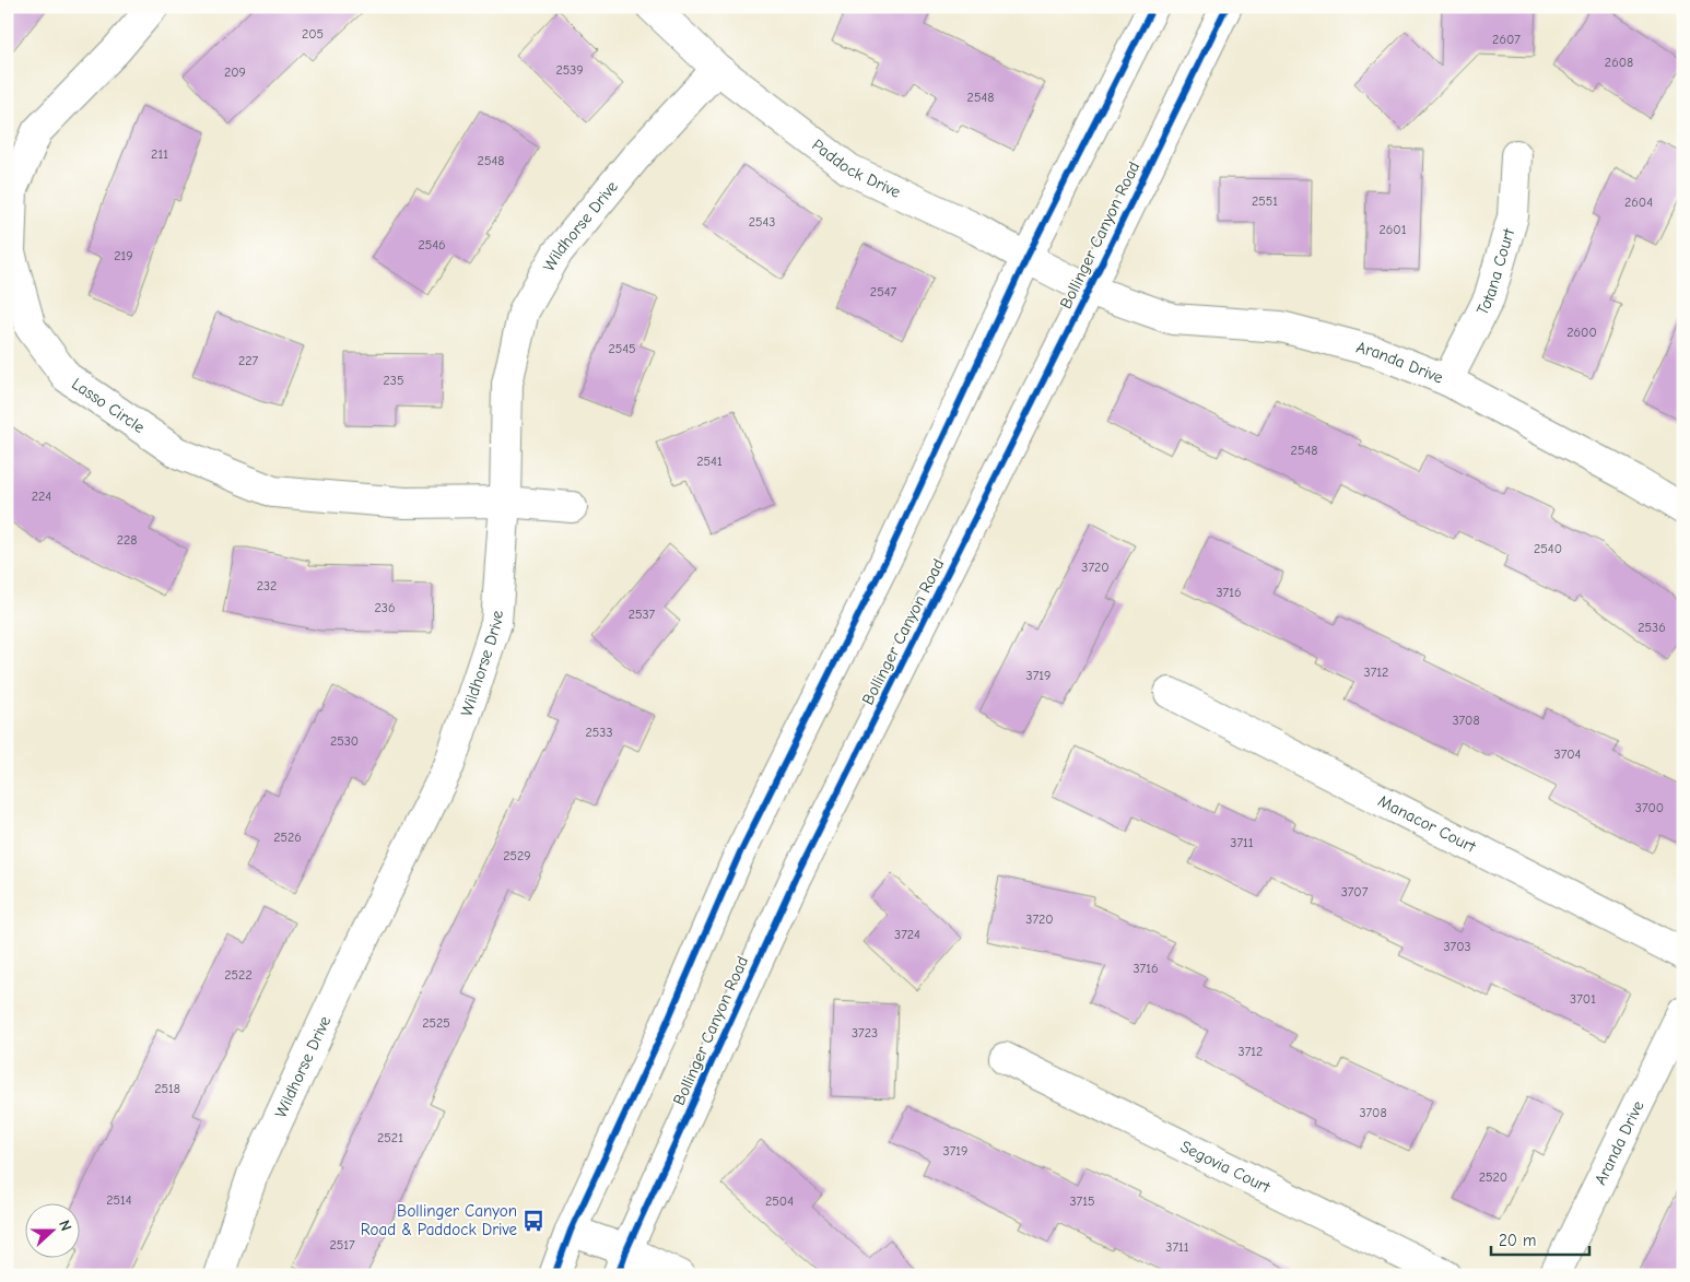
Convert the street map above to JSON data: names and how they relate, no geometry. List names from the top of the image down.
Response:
{
  "streets": {
    "street": [
      "Paddock Drive",
      "Wildhorse Drive",
      "Bollinger Canyon Road",
      "Totana Court",
      "Aranda Drive",
      "Lasso Circle",
      "Manacor Court",
      "Segovia Court"
    ]
  },
  "crossings": [
    ["Paddock Drive", "Wildhorse Drive"],
    ["Paddock Drive", "Bollinger Canyon Road"],
    ["Paddock Drive", "Aranda Drive"],
    ["Wildhorse Drive", "Lasso Circle"],
    ["Bollinger Canyon Road", "Aranda Drive"],
    ["Totana Court", "Aranda Drive"]
  ],
  "places": {
    "bus stop": ["Bollinger Canyon Road & Paddock Drive"]
  },
  "house_numbers": [
    "205",
    "2607",
    "2608",
    "2539",
    "209",
    "2548",
    "211",
    "2548",
    "2551",
    "2604",
    "2543",
    "2601",
    "2546",
    "219",
    "2547",
    "2600",
    "2545",
    "227",
    "235",
    "2548",
    "2541",
    "224",
    "228",
    "2540",
    "3720",
    "232",
    "3716",
    "236",
    "2537",
    "2536",
    "3712",
    "3719",
    "3708",
    "2533",
    "2530",
    "3704",
    "3700",
    "2526",
    "3711",
    "2529",
    "3707",
    "3720",
    "3724",
    "3703",
    "3716",
    "2522",
    "3701",
    "2525",
    "3723",
    "3712",
    "2518",
    "3708",
    "2521",
    "3719",
    "2520",
    "2514",
    "2504",
    "3715",
    "2517",
    "3711"
  ],
  "scale_bar": "20 m",
  "north": "right"
}
